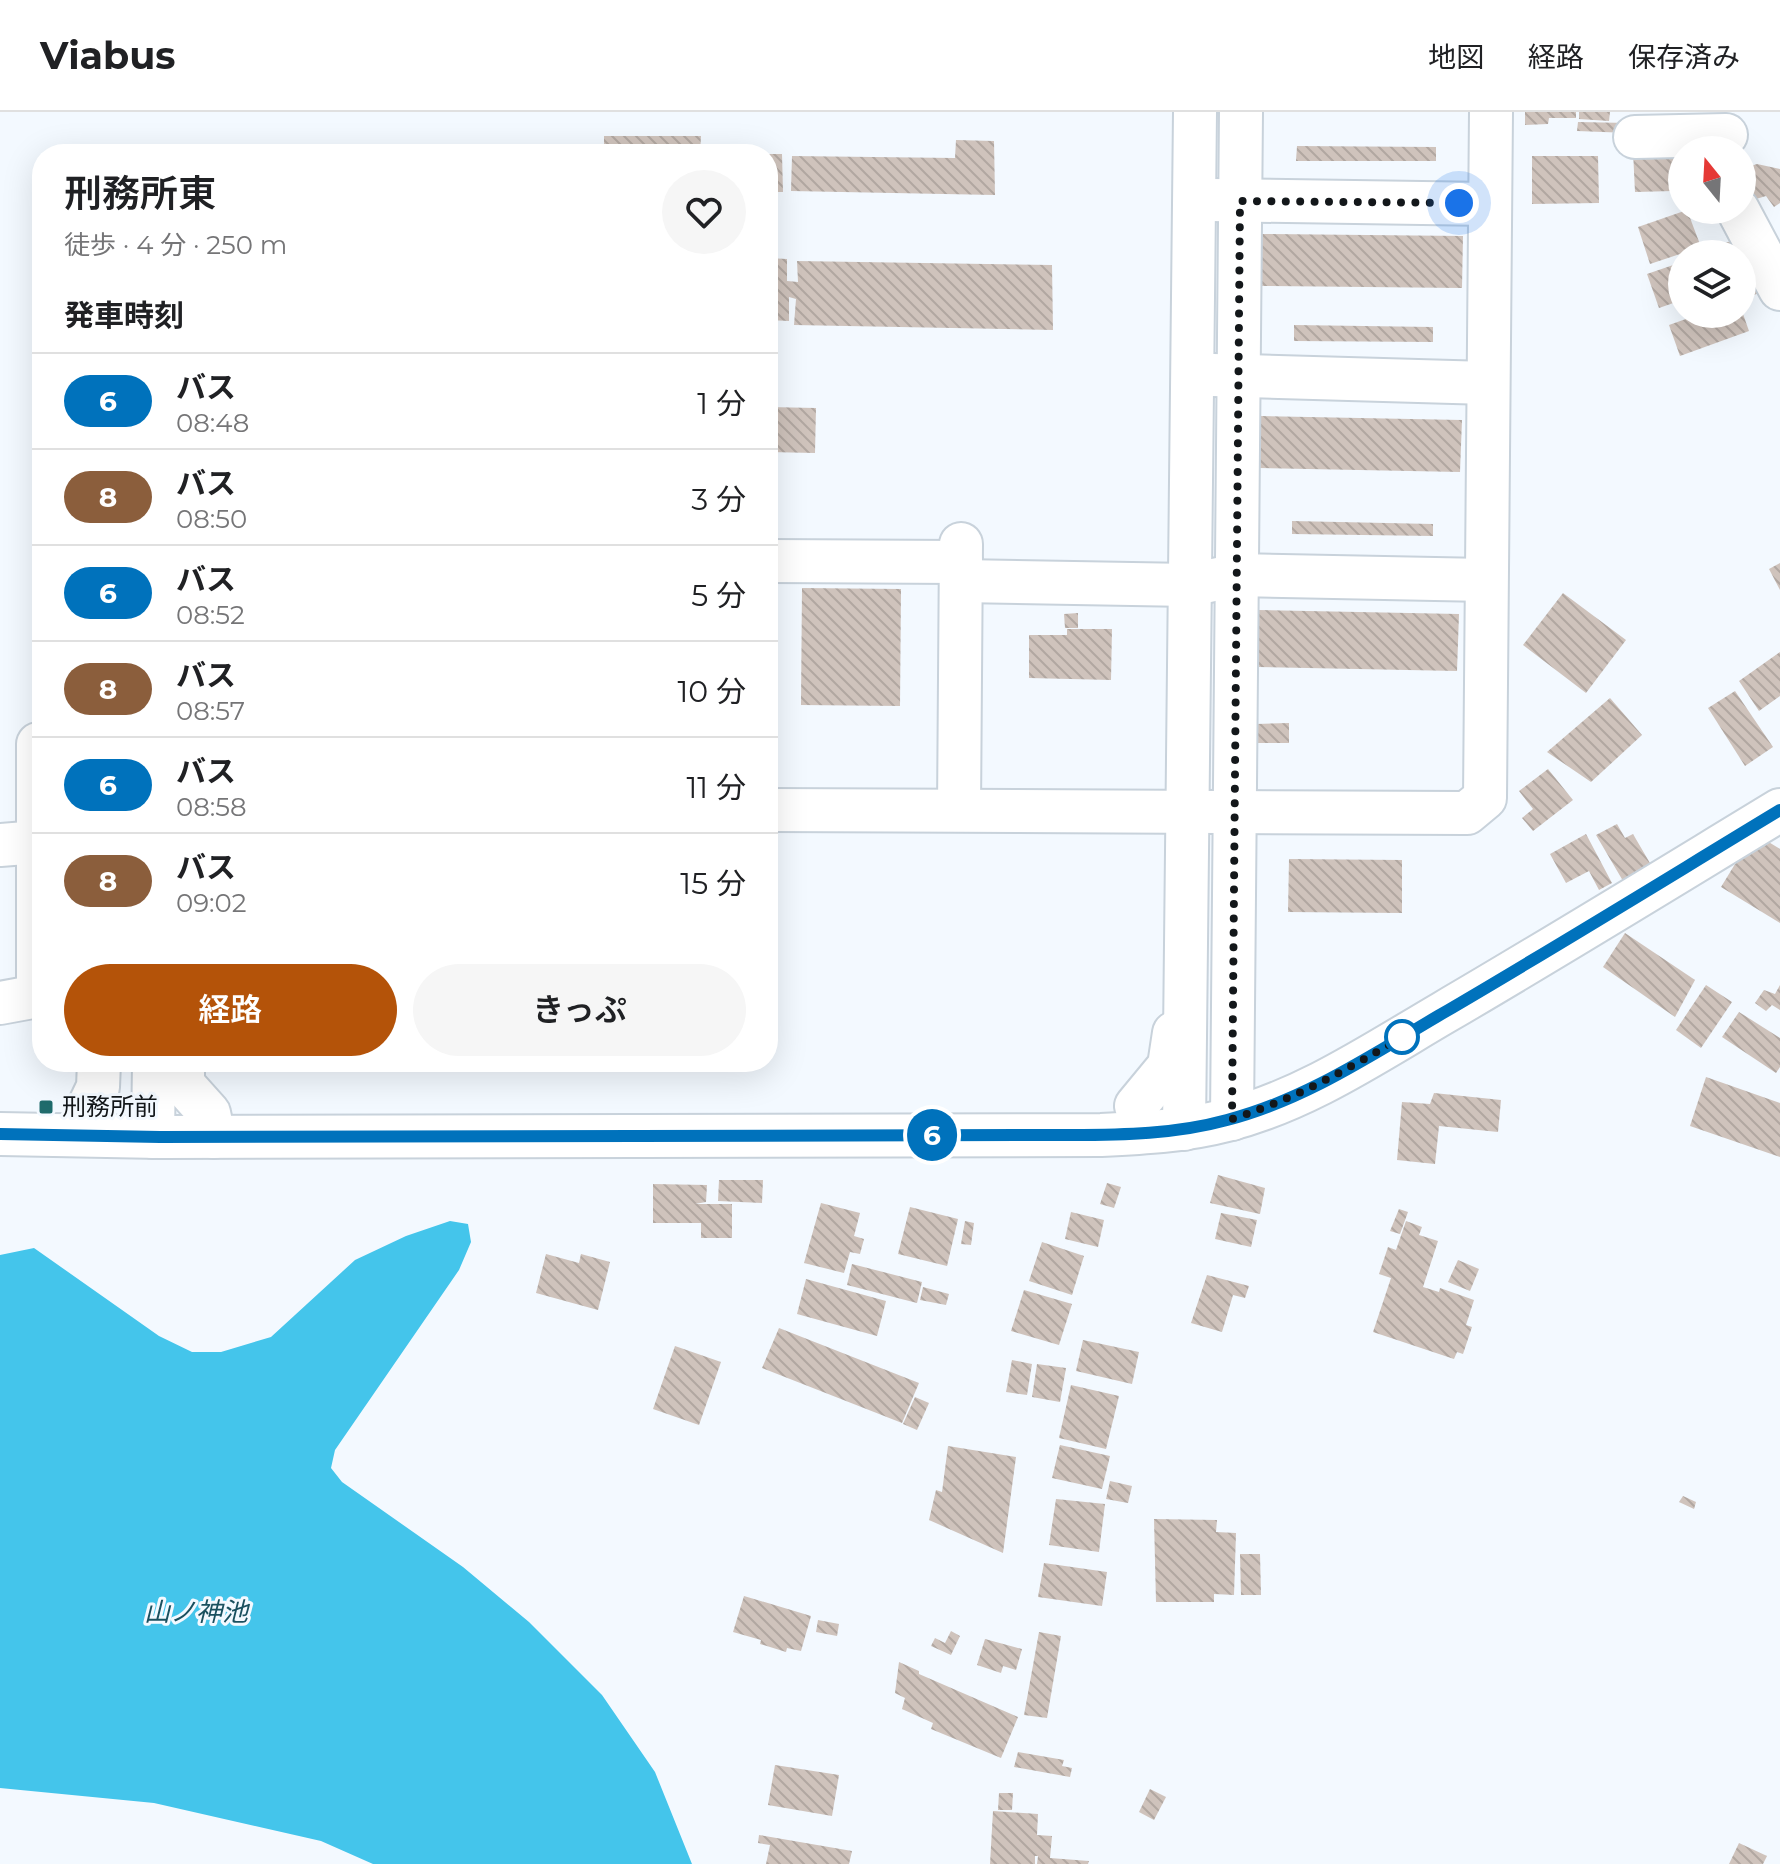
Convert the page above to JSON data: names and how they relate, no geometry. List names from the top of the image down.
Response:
{
  "water": ["山ノ神池"],
  "places": {
    "transit": ["刑務所前"]
  },
  "lines": ["bus line 6"],
  "north": "top",
  "page": {
    "header": "Viabus",
    "nav": ["地図", "経路", "保存済み"],
    "on_map": "6",
    "heading": [
      ["刑務所東", "徒歩 · 4 分 · 250 m"],
      "発車時刻"
    ],
    "list": [
      {
        "mark": "6",
        "name": "バス",
        "note": "08:48",
        "value": "1 分"
      },
      {
        "mark": "8",
        "name": "バス",
        "note": "08:50",
        "value": "3 分"
      },
      {
        "mark": "6",
        "name": "バス",
        "note": "08:52",
        "value": "5 分"
      },
      {
        "mark": "8",
        "name": "バス",
        "note": "08:57",
        "value": "10 分"
      },
      {
        "mark": "6",
        "name": "バス",
        "note": "08:58",
        "value": "11 分"
      },
      {
        "mark": "8",
        "name": "バス",
        "note": "09:02",
        "value": "15 分"
      }
    ],
    "buttons": ["経路", "きっぷ"]
  }
}
